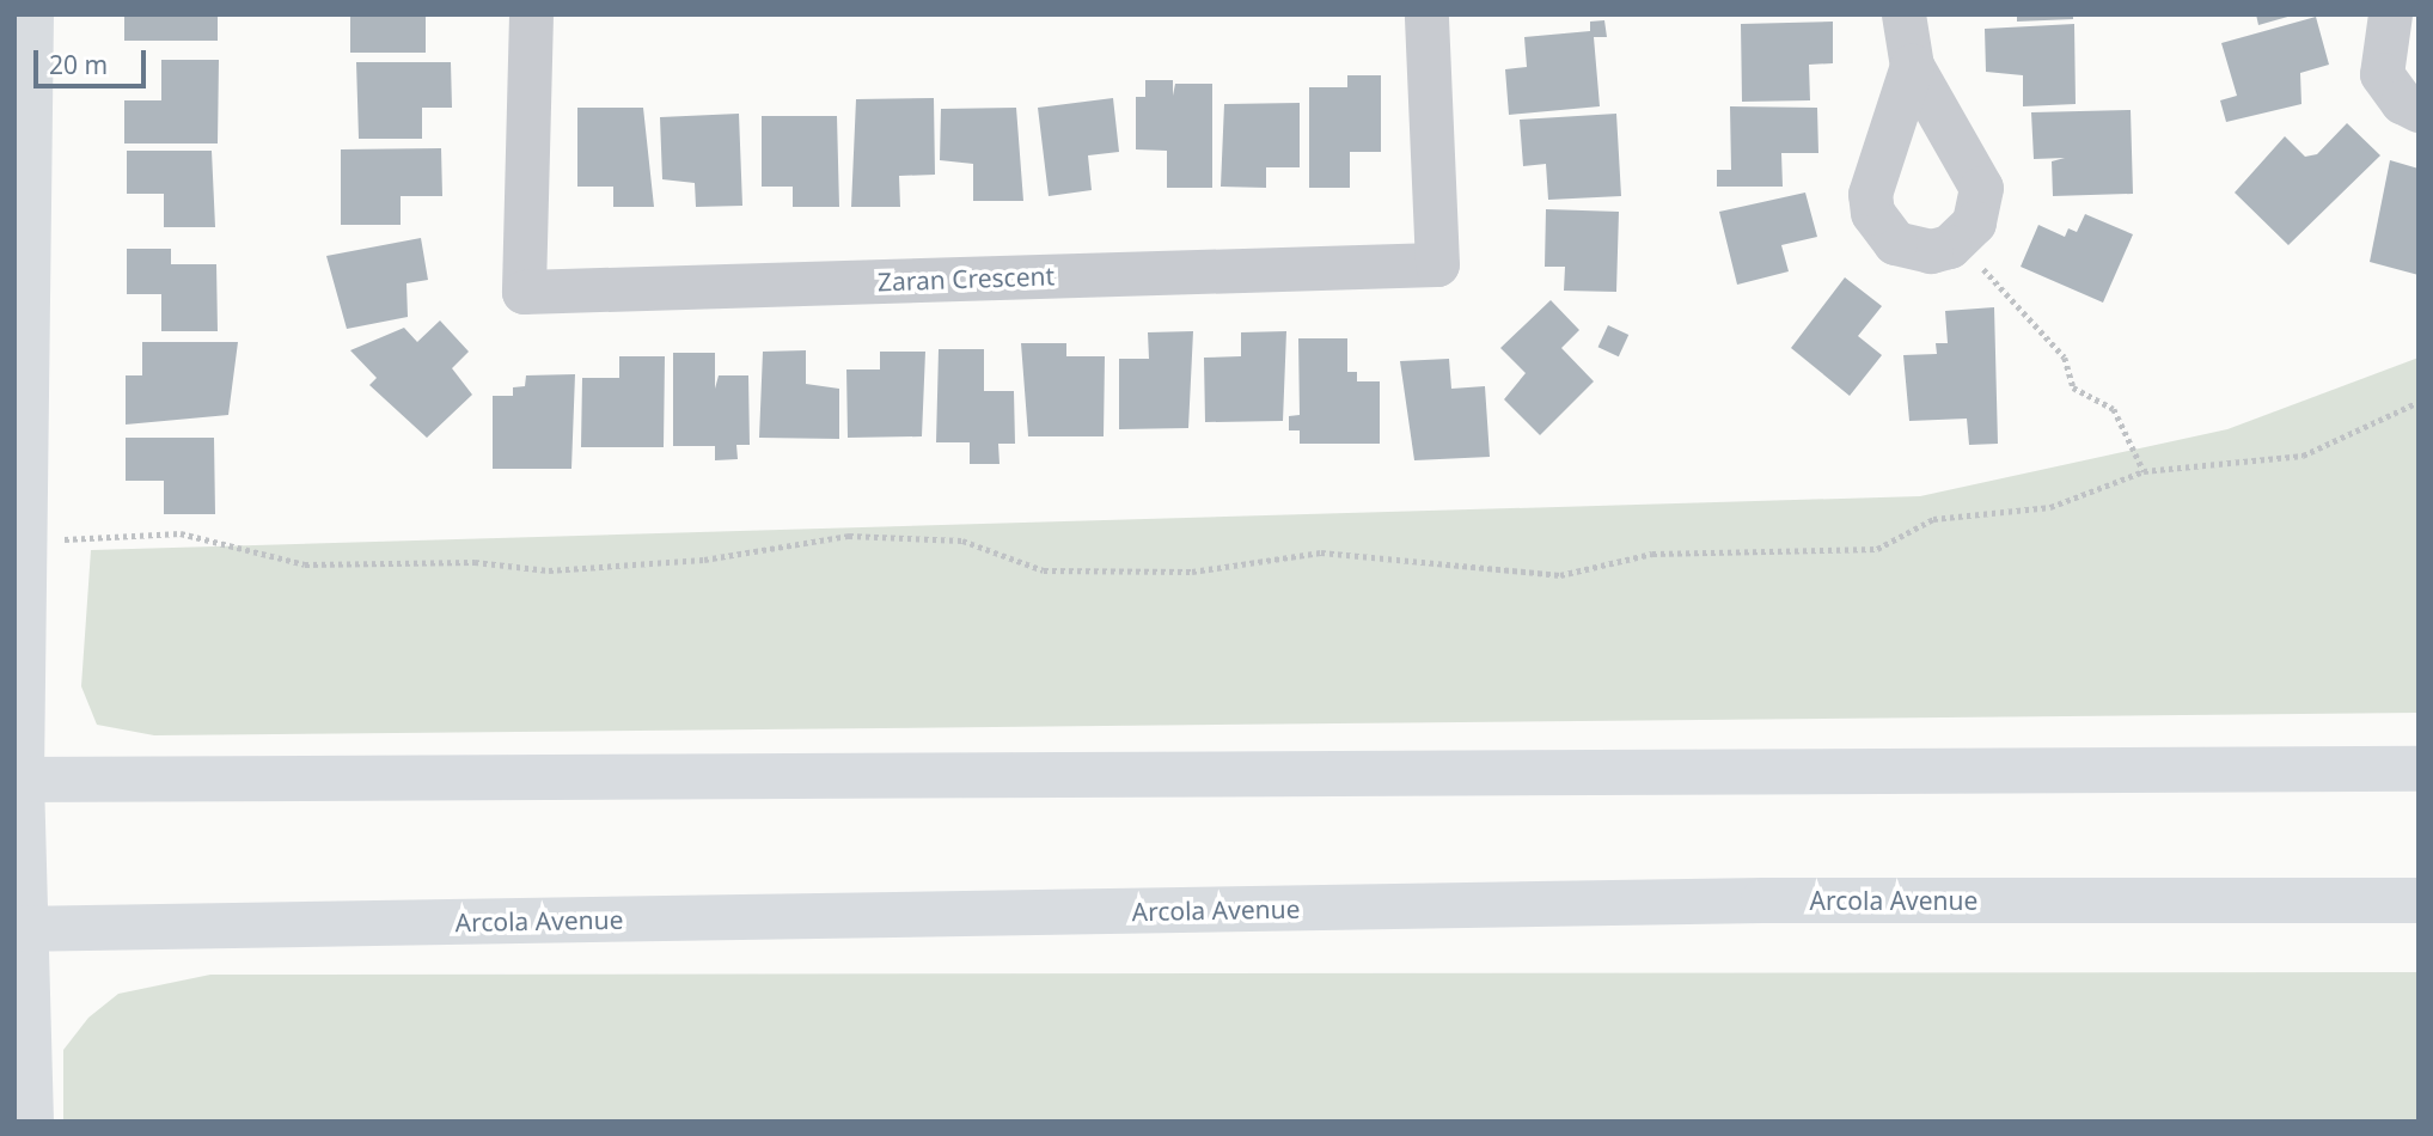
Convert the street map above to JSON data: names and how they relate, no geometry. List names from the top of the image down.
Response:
{
  "streets": {
    "main road": ["Arcola Avenue"],
    "street": ["Zaran Crescent"]
  },
  "scale_bar": "20 m"
}
